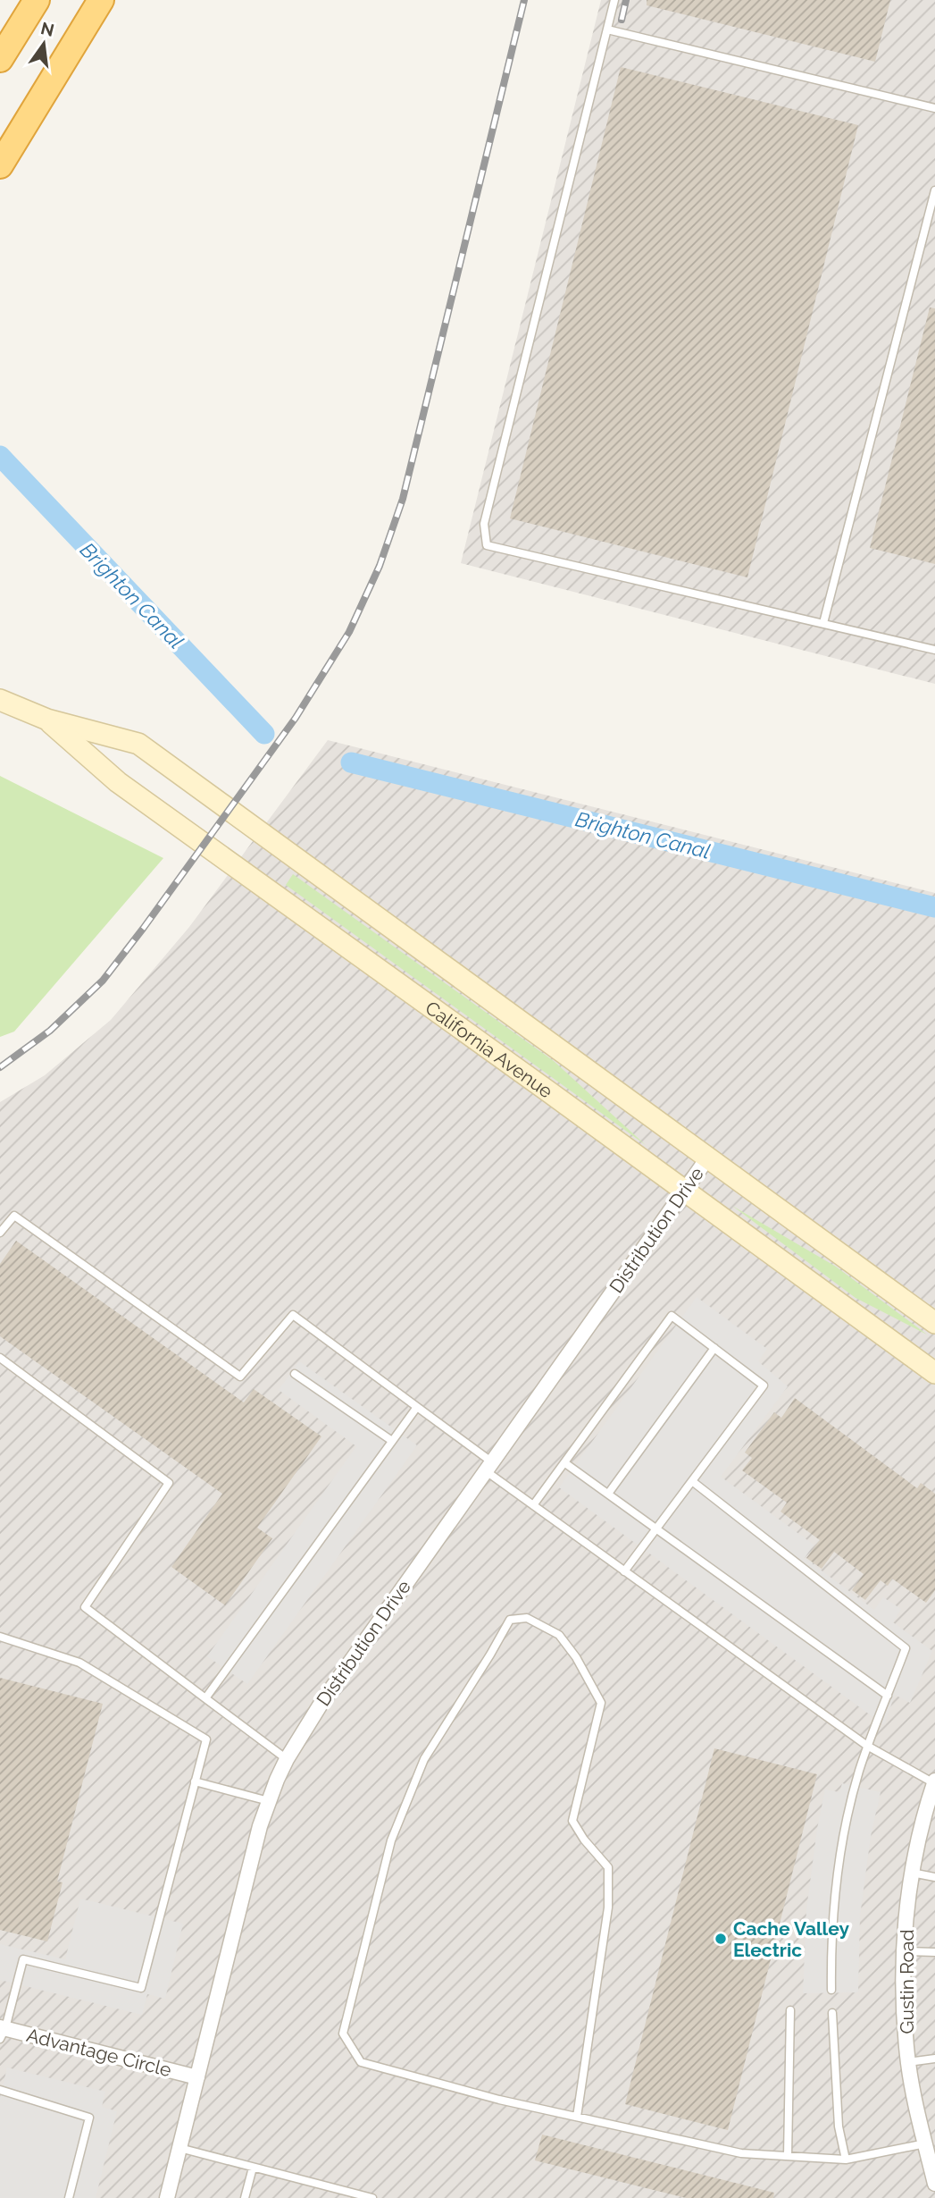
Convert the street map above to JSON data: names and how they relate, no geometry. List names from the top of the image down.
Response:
{
  "streets": {
    "main road": ["California Avenue"],
    "street": ["Distribution Drive", "Gustin Road", "Advantage Circle"]
  },
  "crossings": [
    ["California Avenue", "Distribution Drive"],
    ["Distribution Drive", "Advantage Circle"]
  ],
  "water": ["Brighton Canal"],
  "places": ["Cache Valley Electric"],
  "north": "top"
}
